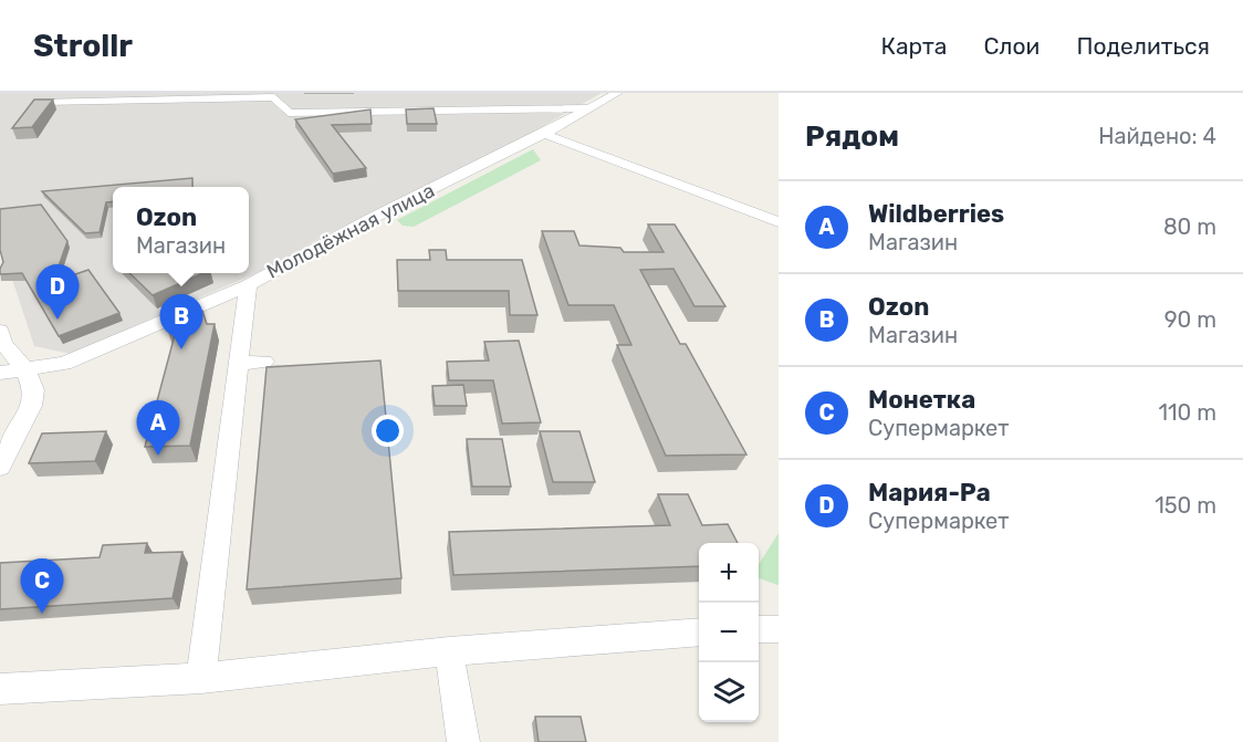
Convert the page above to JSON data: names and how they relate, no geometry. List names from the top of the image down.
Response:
{
  "streets": {
    "street": ["Молодёжная улица"]
  },
  "page": {
    "header": "Strollr",
    "nav": ["Карта", "Слои", "Поделиться"],
    "heading": ["Рядом", "Найдено: 4"],
    "list": [
      {
        "mark": "A",
        "name": "Wildberries",
        "note": "Магазин",
        "value": "80 m"
      },
      {
        "mark": "B",
        "name": "Ozon",
        "note": "Магазин",
        "value": "90 m"
      },
      {
        "mark": "C",
        "name": "Монетка",
        "note": "Супермаркет",
        "value": "110 m"
      },
      {
        "mark": "D",
        "name": "Мария-Ра",
        "note": "Супермаркет",
        "value": "150 m"
      }
    ],
    "popup": ["Ozon", "Магазин"],
    "pins": [
      "D",
      "B",
      "A",
      "C"
    ],
    "map_buttons": ["+", "−"]
  }
}
